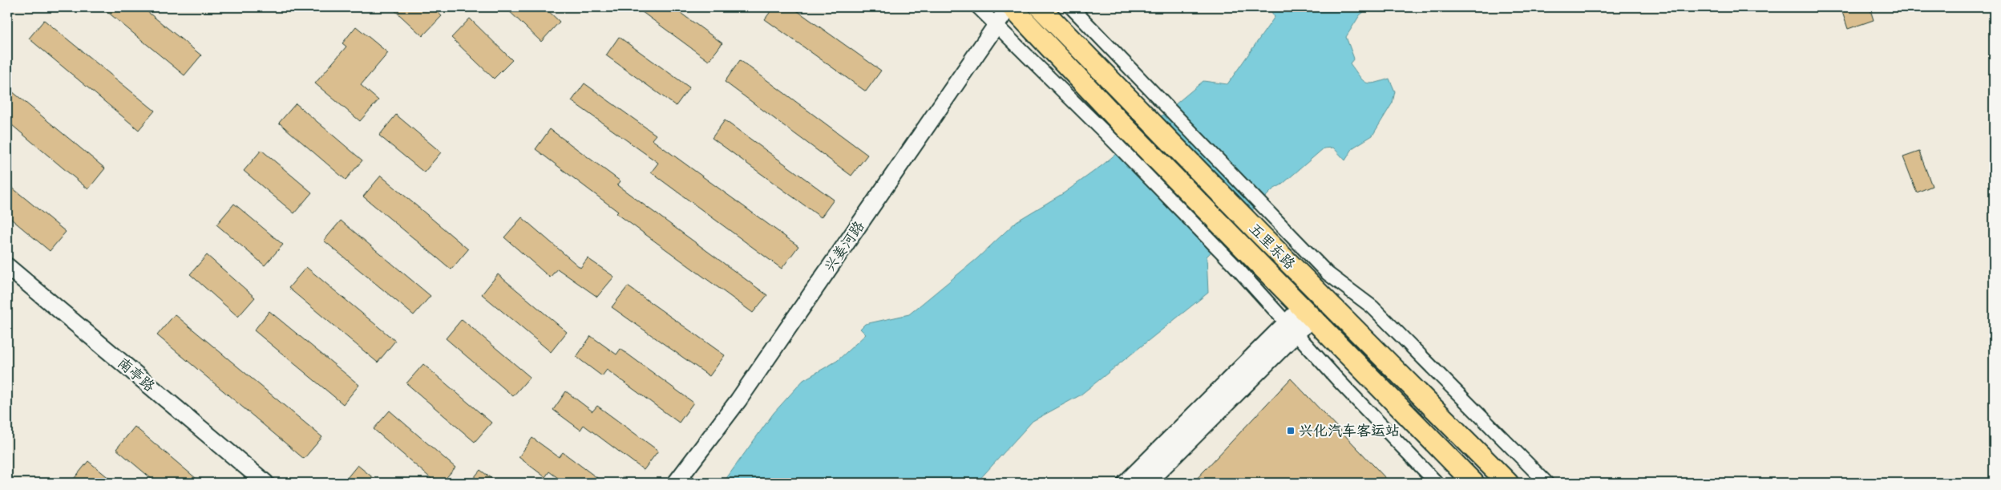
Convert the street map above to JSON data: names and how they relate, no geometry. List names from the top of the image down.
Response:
{
  "streets": {
    "main road": ["五里东路"],
    "street": ["兴姜河路", "南亭路"]
  },
  "places": {
    "transit": ["兴化汽车客运站"]
  }
}
